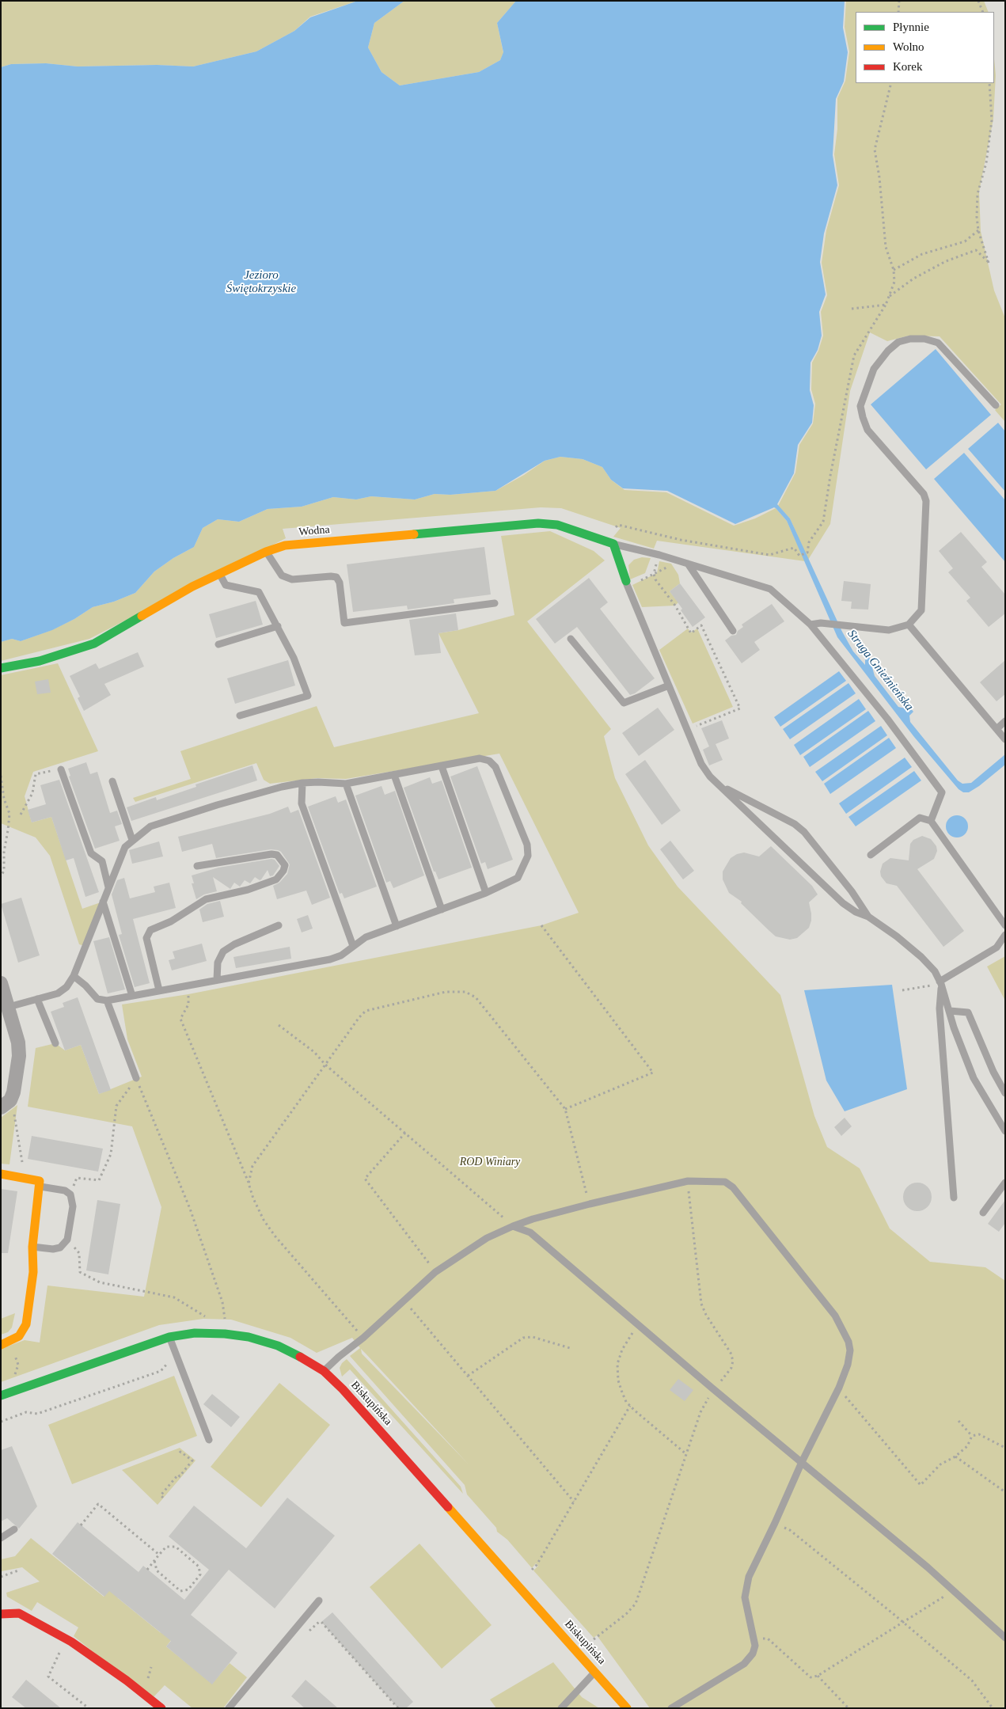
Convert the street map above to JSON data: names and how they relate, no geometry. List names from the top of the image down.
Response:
{
  "streets": {
    "street": ["Wodna", "Biskupińska"]
  },
  "water": ["Jezioro Świętokrzyskie", "Struga Gnieźnieńska"],
  "parks": ["ROD Winiary"],
  "legend": ["Płynnie", "Wolno", "Korek"]
}
